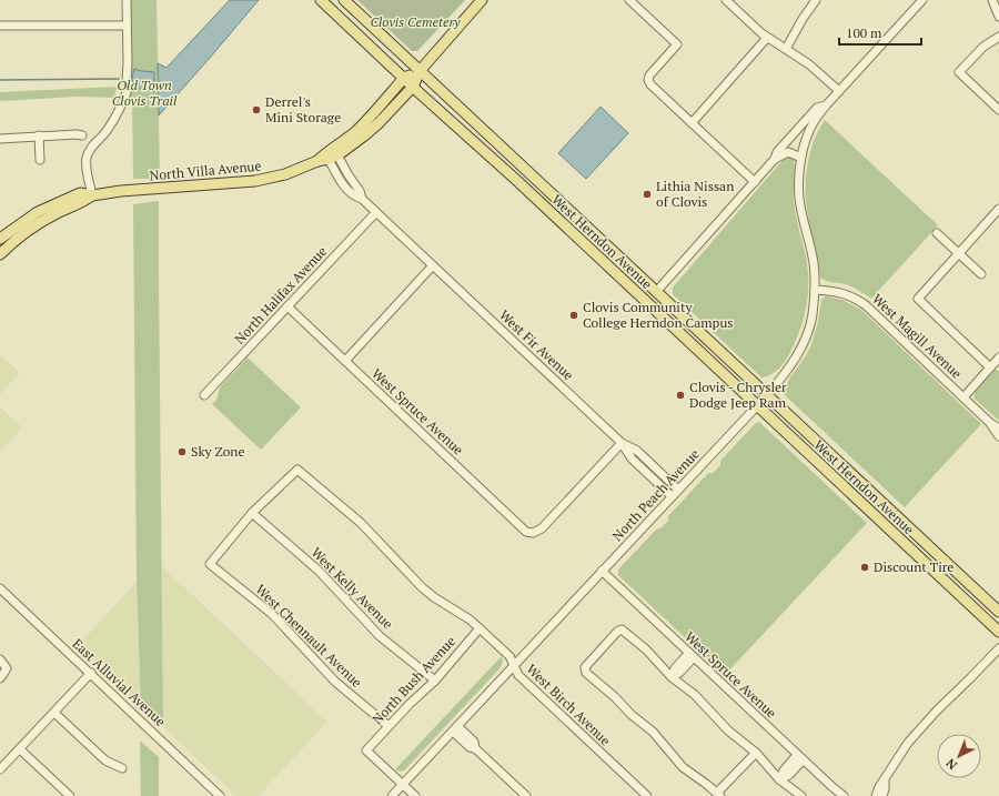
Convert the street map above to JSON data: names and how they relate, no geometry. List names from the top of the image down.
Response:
{
  "streets": {
    "main road": ["North Villa Avenue", "West Herndon Avenue"],
    "street": [
      "North Halifax Avenue",
      "West Magill Avenue",
      "West Fir Avenue",
      "West Spruce Avenue",
      "North Peach Avenue",
      "West Kelly Avenue",
      "West Chennault Avenue",
      "North Bush Avenue",
      "East Alluvial Avenue",
      "West Birch Avenue"
    ]
  },
  "crossings": [
    ["North Villa Avenue", "West Herndon Avenue"],
    ["North Villa Avenue", "West Fir Avenue"],
    ["West Herndon Avenue", "North Peach Avenue"],
    ["North Halifax Avenue", "West Fir Avenue"],
    ["North Halifax Avenue", "West Spruce Avenue"],
    ["West Magill Avenue", "North Peach Avenue"],
    ["West Fir Avenue", "West Spruce Avenue"],
    ["West Fir Avenue", "North Peach Avenue"],
    ["West Spruce Avenue", "North Peach Avenue"],
    ["North Peach Avenue", "North Bush Avenue"],
    ["North Peach Avenue", "West Birch Avenue"],
    ["West Kelly Avenue", "West Chennault Avenue"],
    ["West Kelly Avenue", "North Bush Avenue"],
    ["West Kelly Avenue", "West Birch Avenue"],
    ["West Chennault Avenue", "North Bush Avenue"],
    ["West Chennault Avenue", "West Birch Avenue"],
    ["North Bush Avenue", "West Birch Avenue"]
  ],
  "parks": ["Clovis Cemetery", "Old Town Clovis Trail"],
  "places": [
    "Derrel's Mini Storage",
    "Lithia Nissan of Clovis",
    "Clovis Community College Herndon Campus",
    "Clovis - Chrysler Dodge Jeep Ram",
    "Sky Zone",
    "Discount Tire"
  ],
  "scale_bar": "100 m",
  "north": "bottom left"
}
